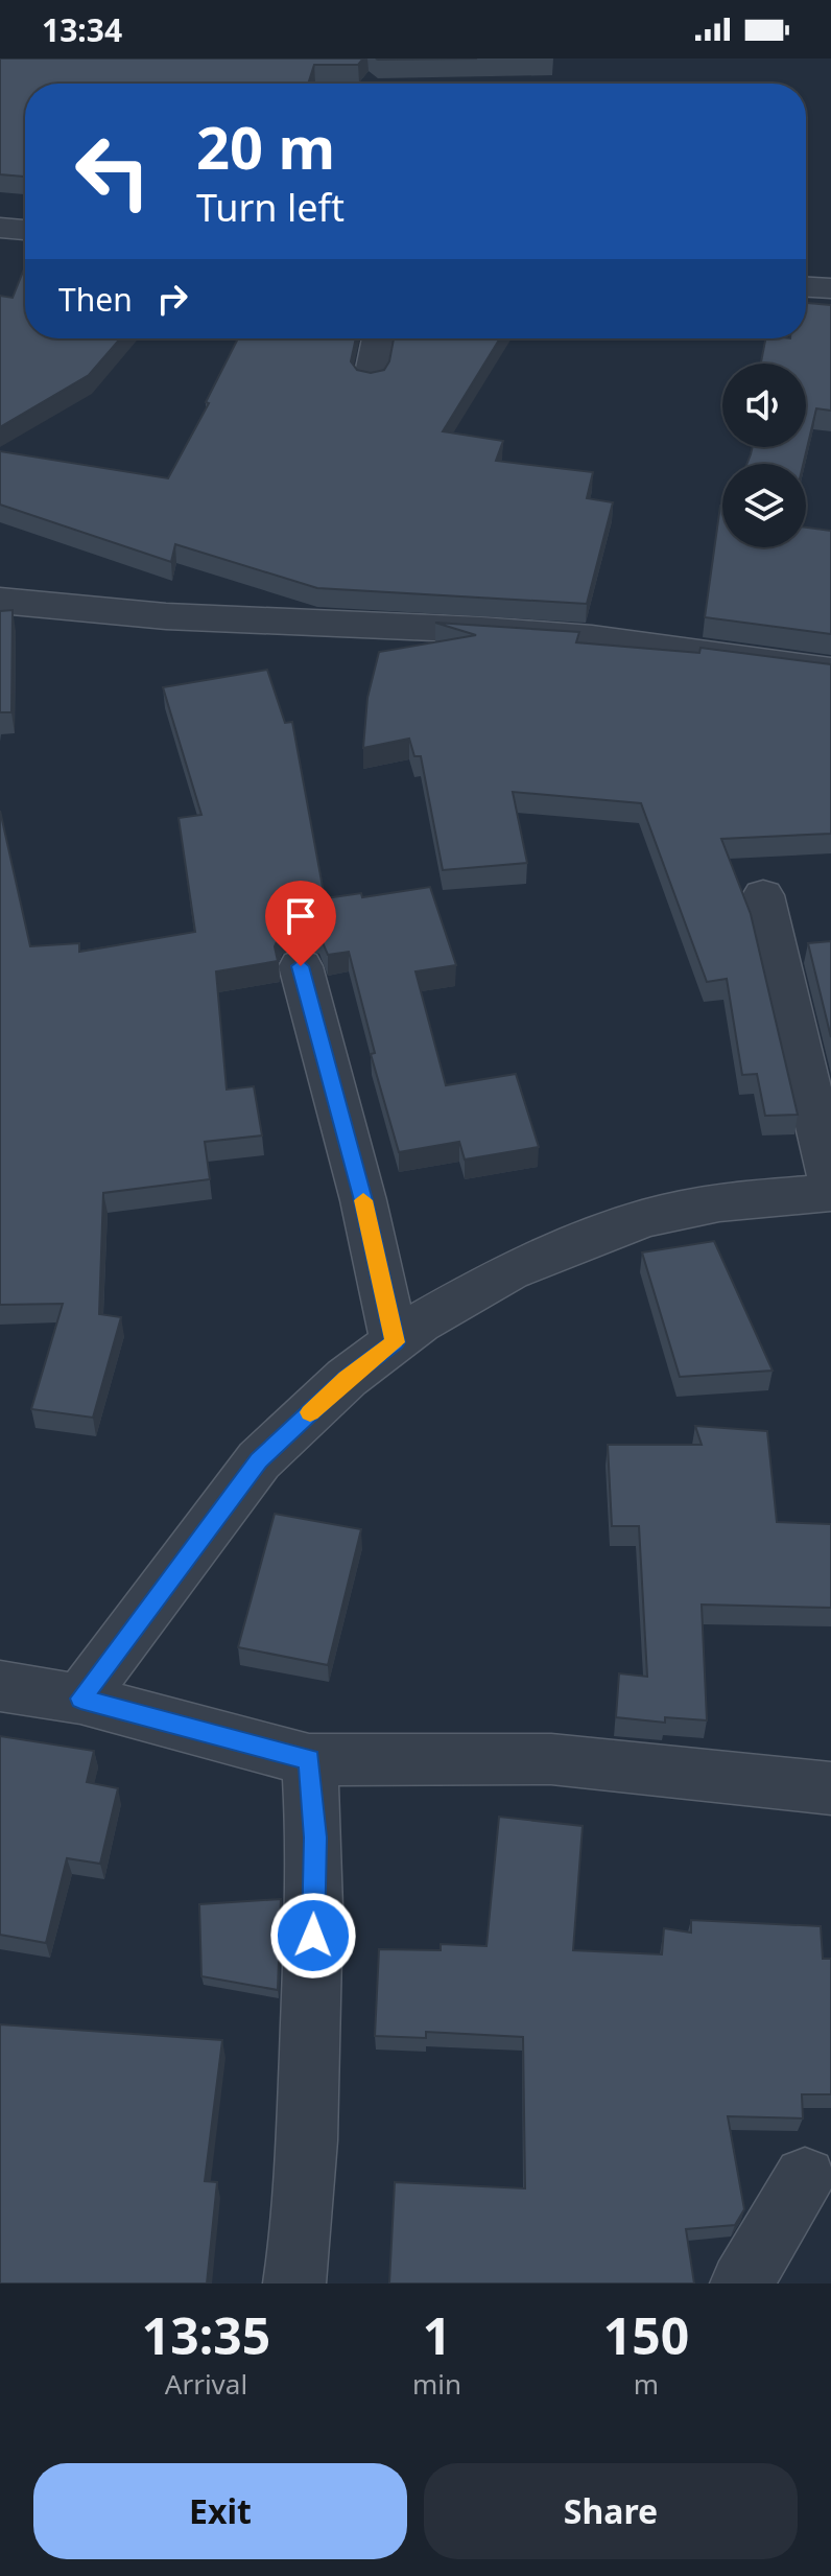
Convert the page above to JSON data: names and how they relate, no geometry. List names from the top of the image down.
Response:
{
  "page": {
    "status": "13:34",
    "turn": ["20 m", "Turn left"],
    "then": "Then",
    "eta": [
      "13:35",
      "Arrival",
      "1",
      "min",
      "150",
      "m"
    ],
    "buttons": ["Exit", "Share"]
  }
}
